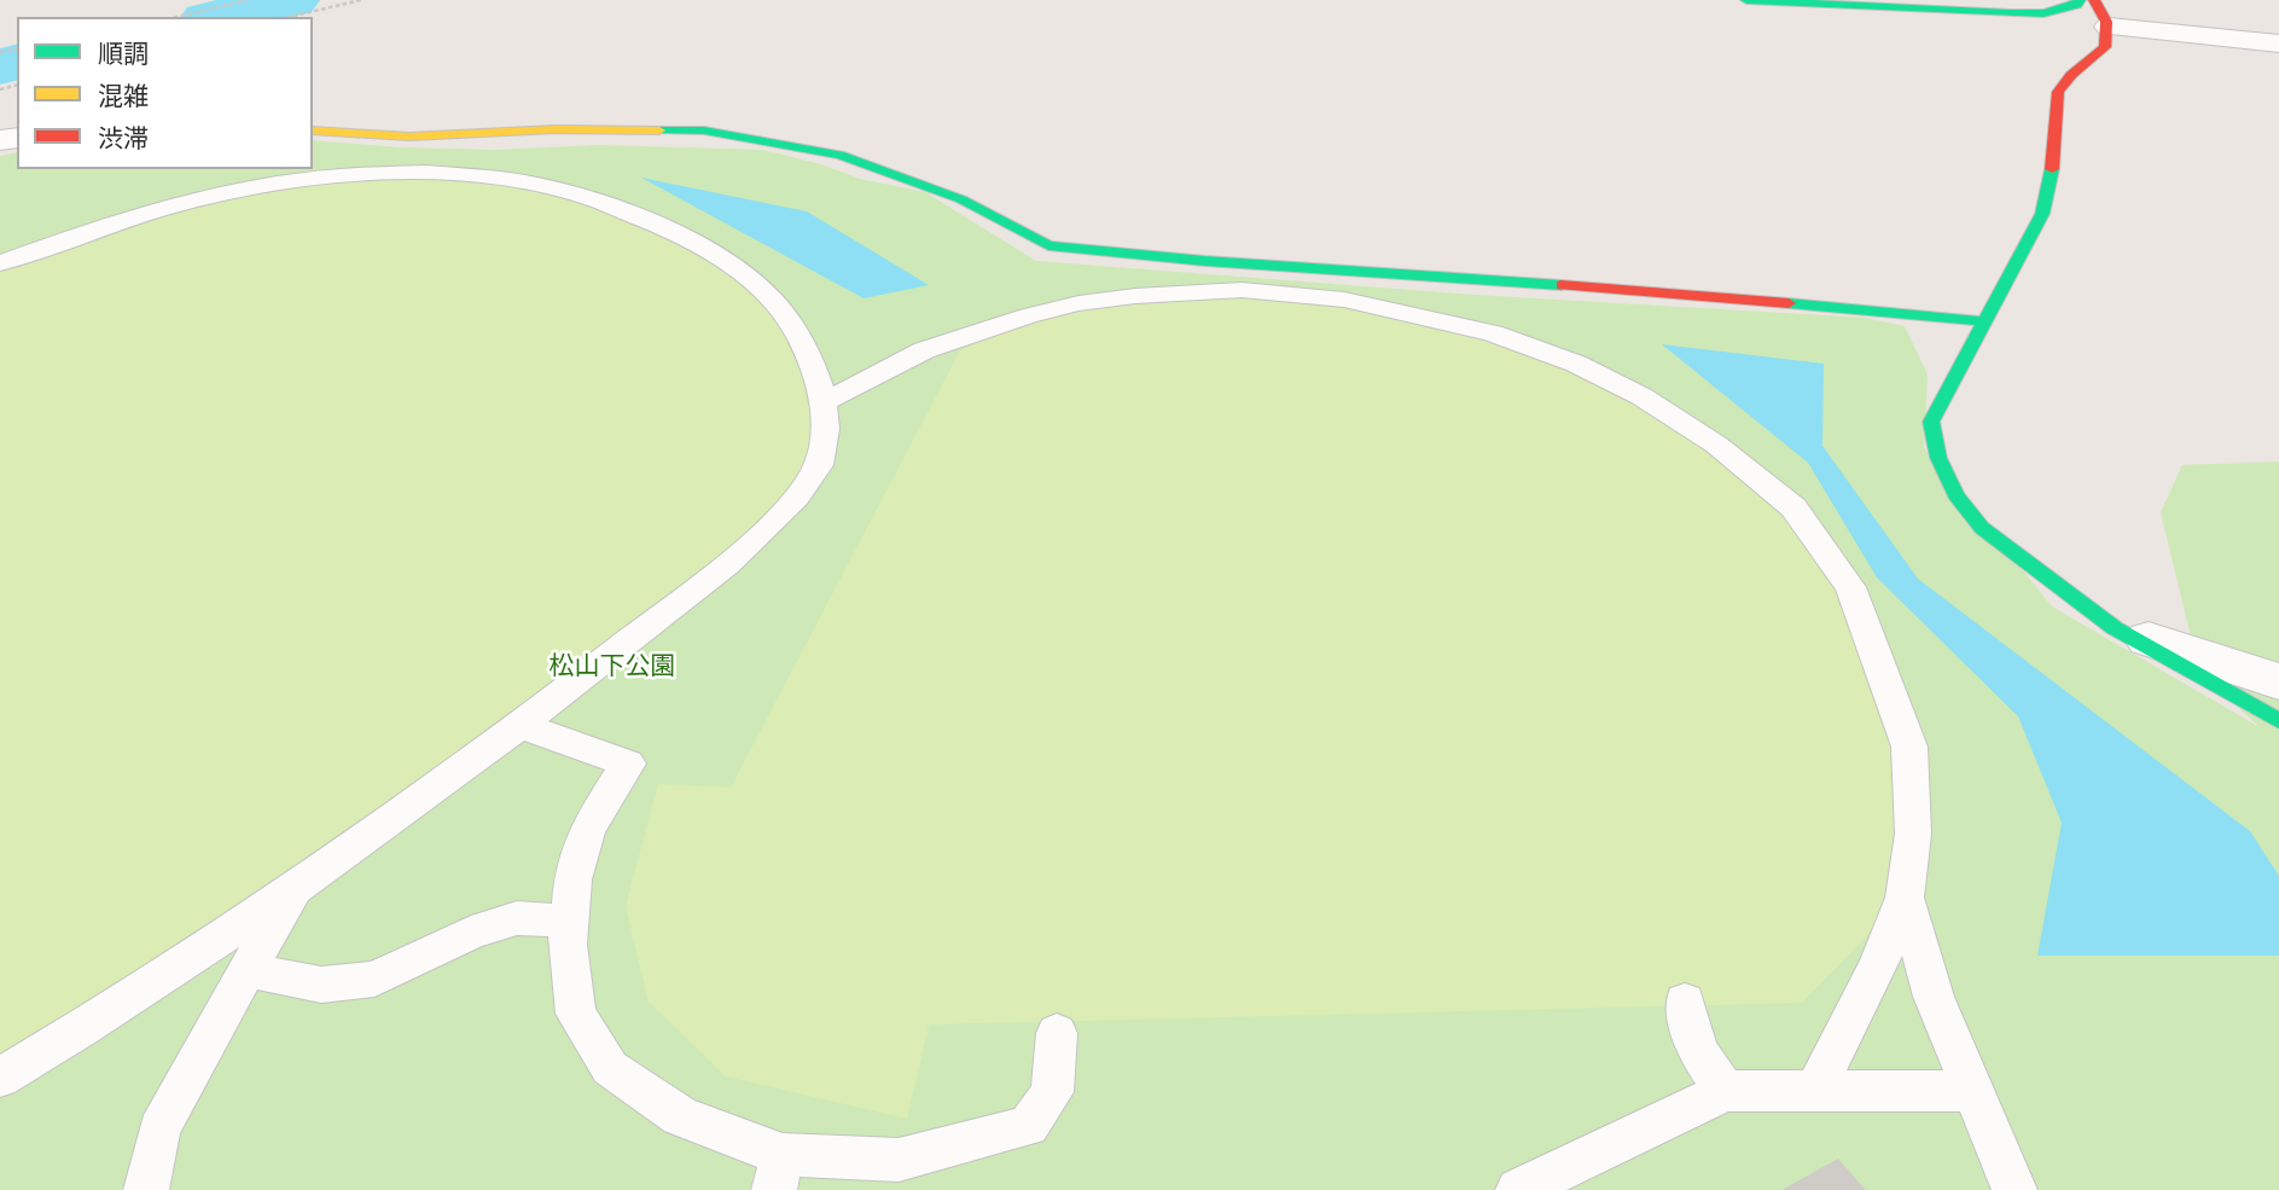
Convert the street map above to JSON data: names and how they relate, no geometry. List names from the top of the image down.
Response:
{
  "parks": ["松山下公園"],
  "legend": ["順調", "混雑", "渋滞"]
}
